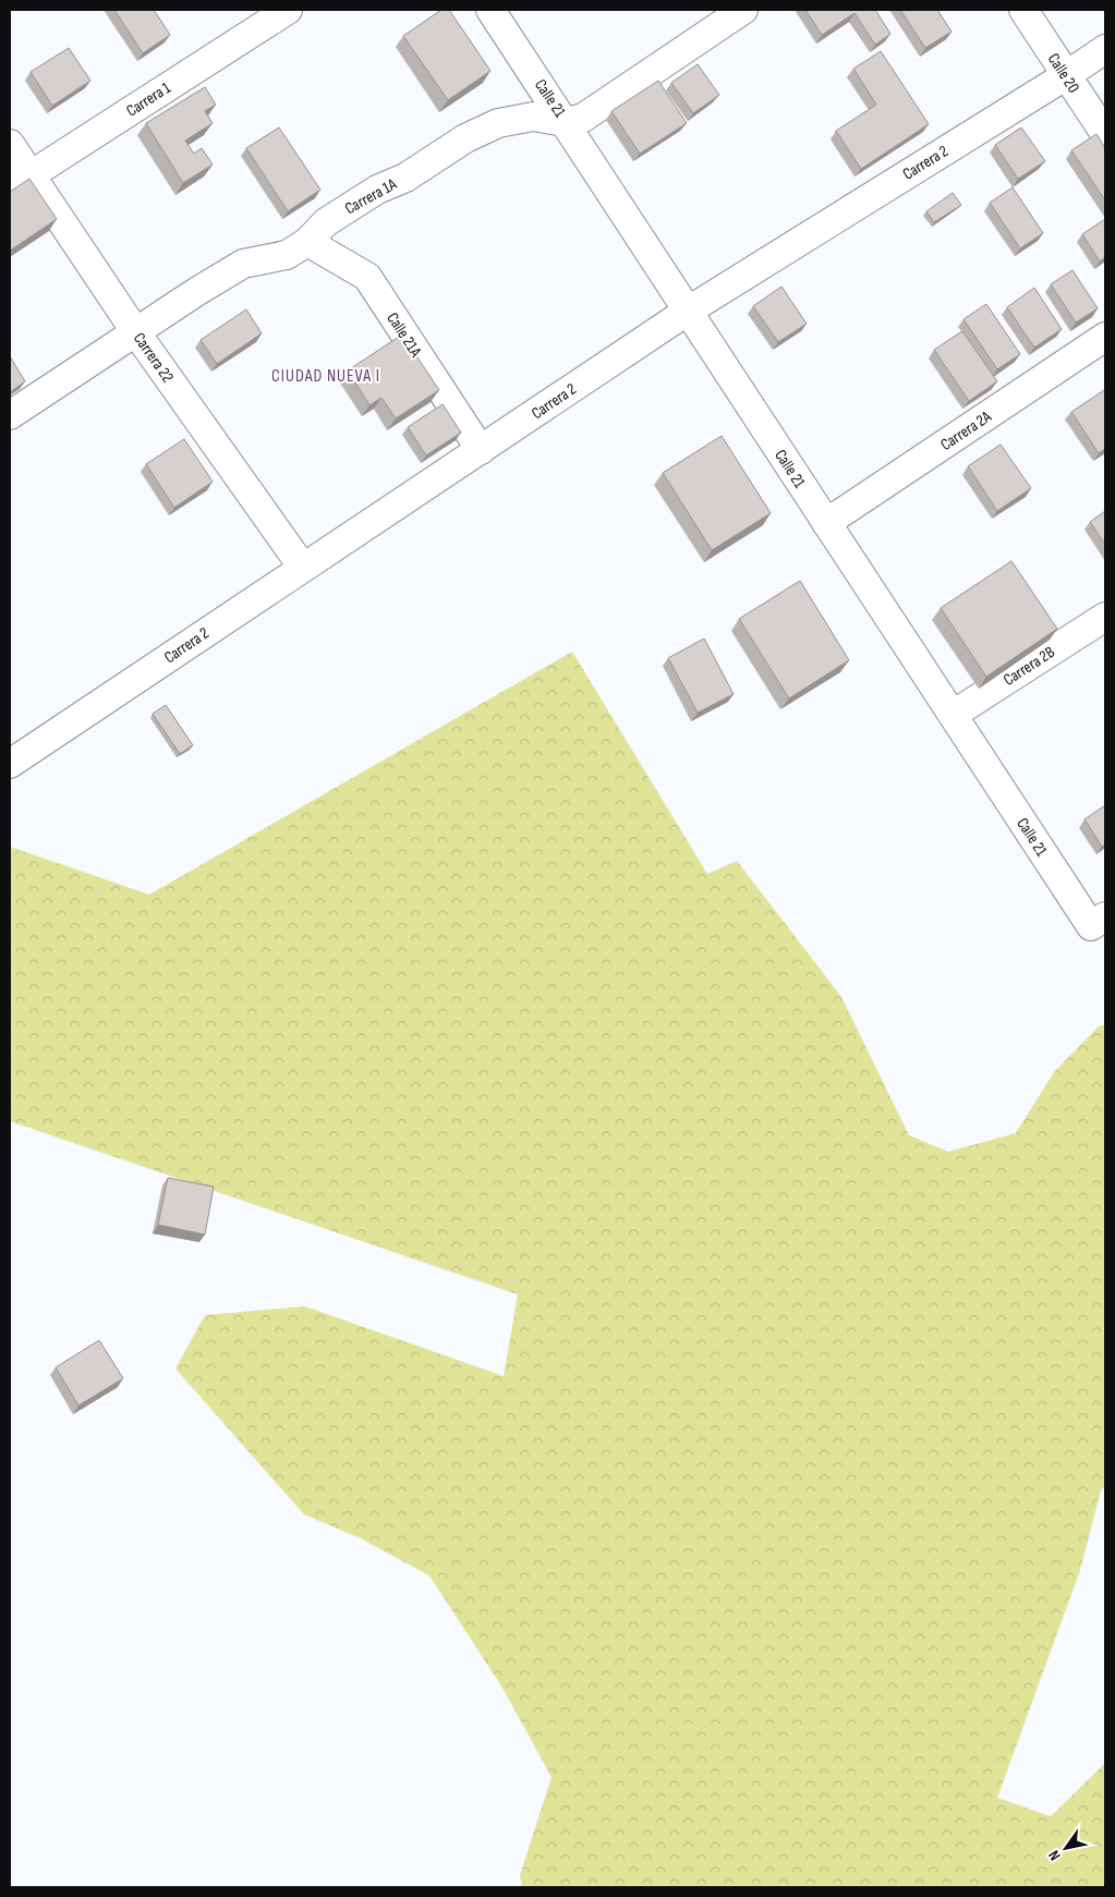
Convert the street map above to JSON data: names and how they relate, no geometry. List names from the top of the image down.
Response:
{
  "streets": {
    "street": [
      "Calle 20",
      "Calle 21",
      "Carrera 1",
      "Carrera 2",
      "Carrera 1A",
      "Calle 21A",
      "Carrera 22",
      "Carrera 2A",
      "Carrera 2B"
    ]
  },
  "crossings": [
    ["Calle 20", "Carrera 2"],
    ["Calle 21", "Carrera 2"],
    ["Calle 21", "Carrera 1A"],
    ["Calle 21", "Carrera 2A"],
    ["Calle 21", "Carrera 2B"],
    ["Carrera 1", "Carrera 22"],
    ["Carrera 2", "Calle 21A"],
    ["Carrera 2", "Carrera 22"],
    ["Carrera 1A", "Calle 21A"],
    ["Carrera 1A", "Carrera 22"]
  ],
  "districts": ["CIUDAD NUEVA I"],
  "north": "bottom left"
}
